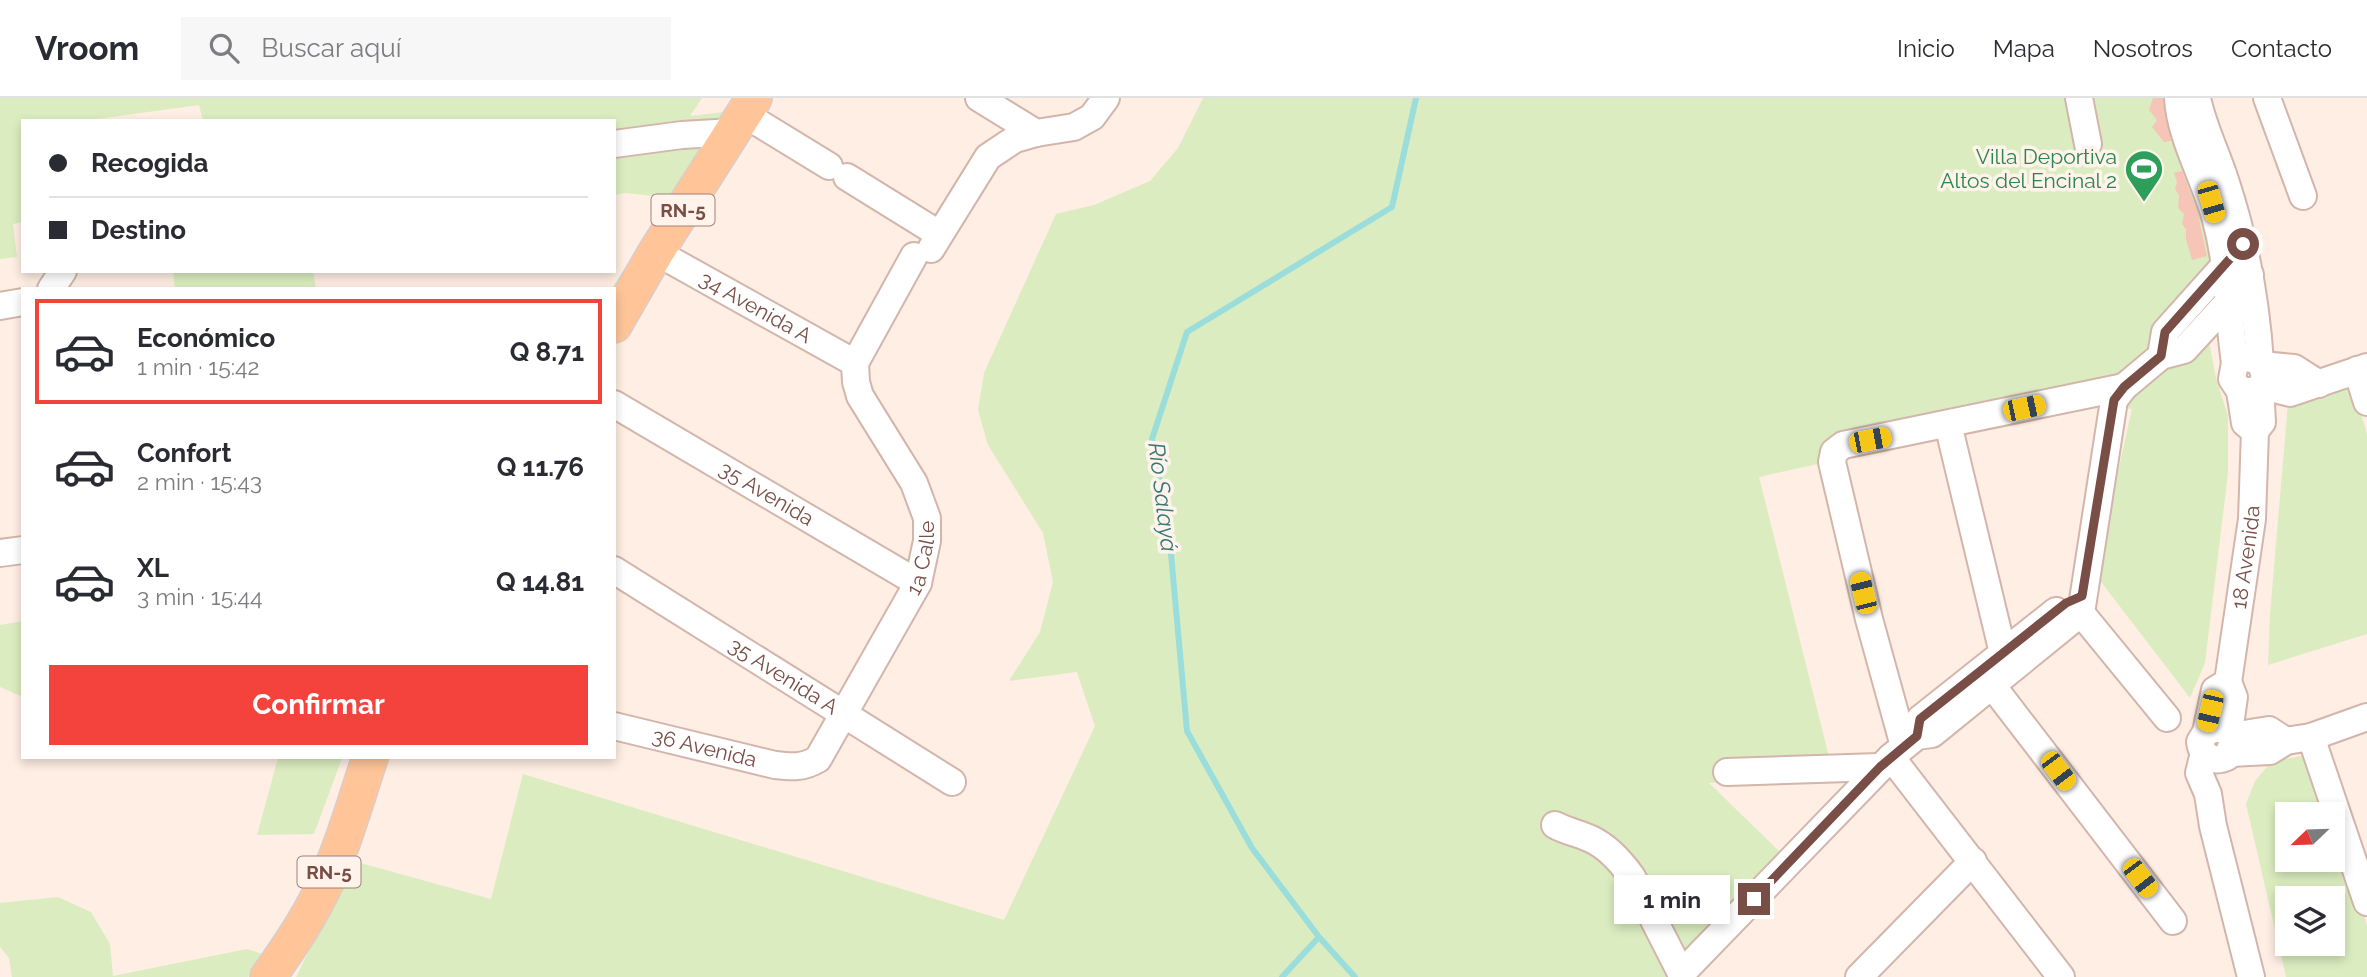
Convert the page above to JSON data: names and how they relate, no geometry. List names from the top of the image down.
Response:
{
  "streets": {
    "main road": ["RN-5"],
    "street": [
      "34 Avenida A",
      "35 Avenida",
      "18 Avenida",
      "1a Calle",
      "35 Avenida A",
      "36 Avenida"
    ]
  },
  "crossings": [
    ["RN-5", "34 Avenida A"],
    ["34 Avenida A", "1a Calle"],
    ["35 Avenida", "1a Calle"],
    ["1a Calle", "35 Avenida A"],
    ["1a Calle", "36 Avenida"]
  ],
  "water": ["Río Salayá"],
  "places": {
    "sports": ["Villa Deportiva Altos del Encinal 2"]
  },
  "north": "bottom left",
  "page": {
    "header": "Vroom",
    "search": "Buscar aquí",
    "nav": [
      "Inicio",
      "Mapa",
      "Nosotros",
      "Contacto"
    ],
    "banner": ["Recogida", "Destino"],
    "list": [
      {
        "name": "Económico",
        "note": "1 min · 15:42",
        "value": "Q 8.71"
      },
      {
        "name": "Confort",
        "note": "2 min · 15:43",
        "value": "Q 11.76"
      },
      {
        "name": "XL",
        "note": "3 min · 15:44",
        "value": "Q 14.81"
      }
    ],
    "buttons": "Confirmar",
    "bubble": "1 min"
  }
}
